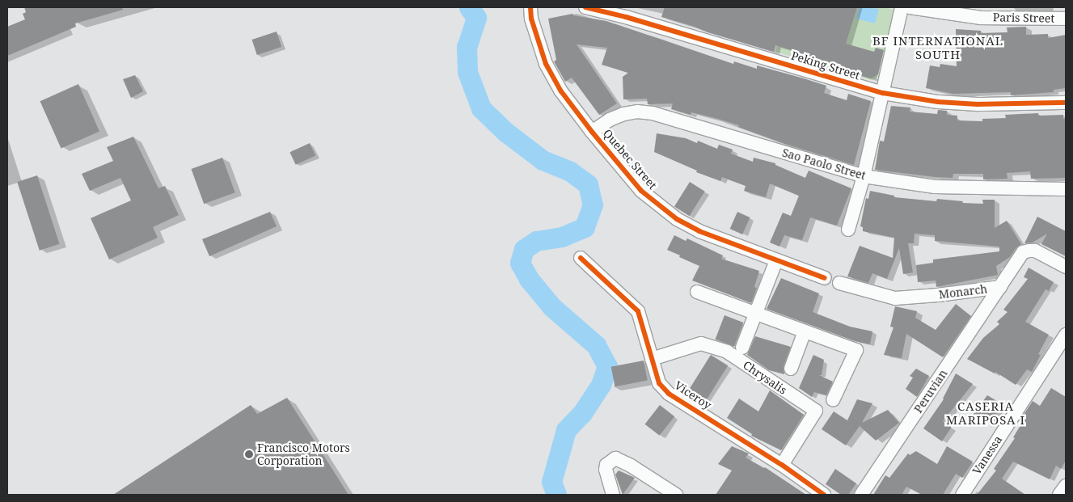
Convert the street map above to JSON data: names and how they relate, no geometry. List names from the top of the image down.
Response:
{
  "streets": {
    "street": [
      "Paris Street",
      "Peking Street",
      "Quebec Street",
      "Sao Paolo Street",
      "Monarch",
      "Chrysalis",
      "Peruvian",
      "Viceroy",
      "Vanessa"
    ]
  },
  "crossings": [
    ["Quebec Street", "Sao Paolo Street"],
    ["Monarch", "Peruvian"],
    ["Chrysalis", "Viceroy"]
  ],
  "districts": ["BF INTERNATIONAL SOUTH", "CASERIA MARIPOSA I"],
  "places": ["Francisco Motors Corporation"]
}
